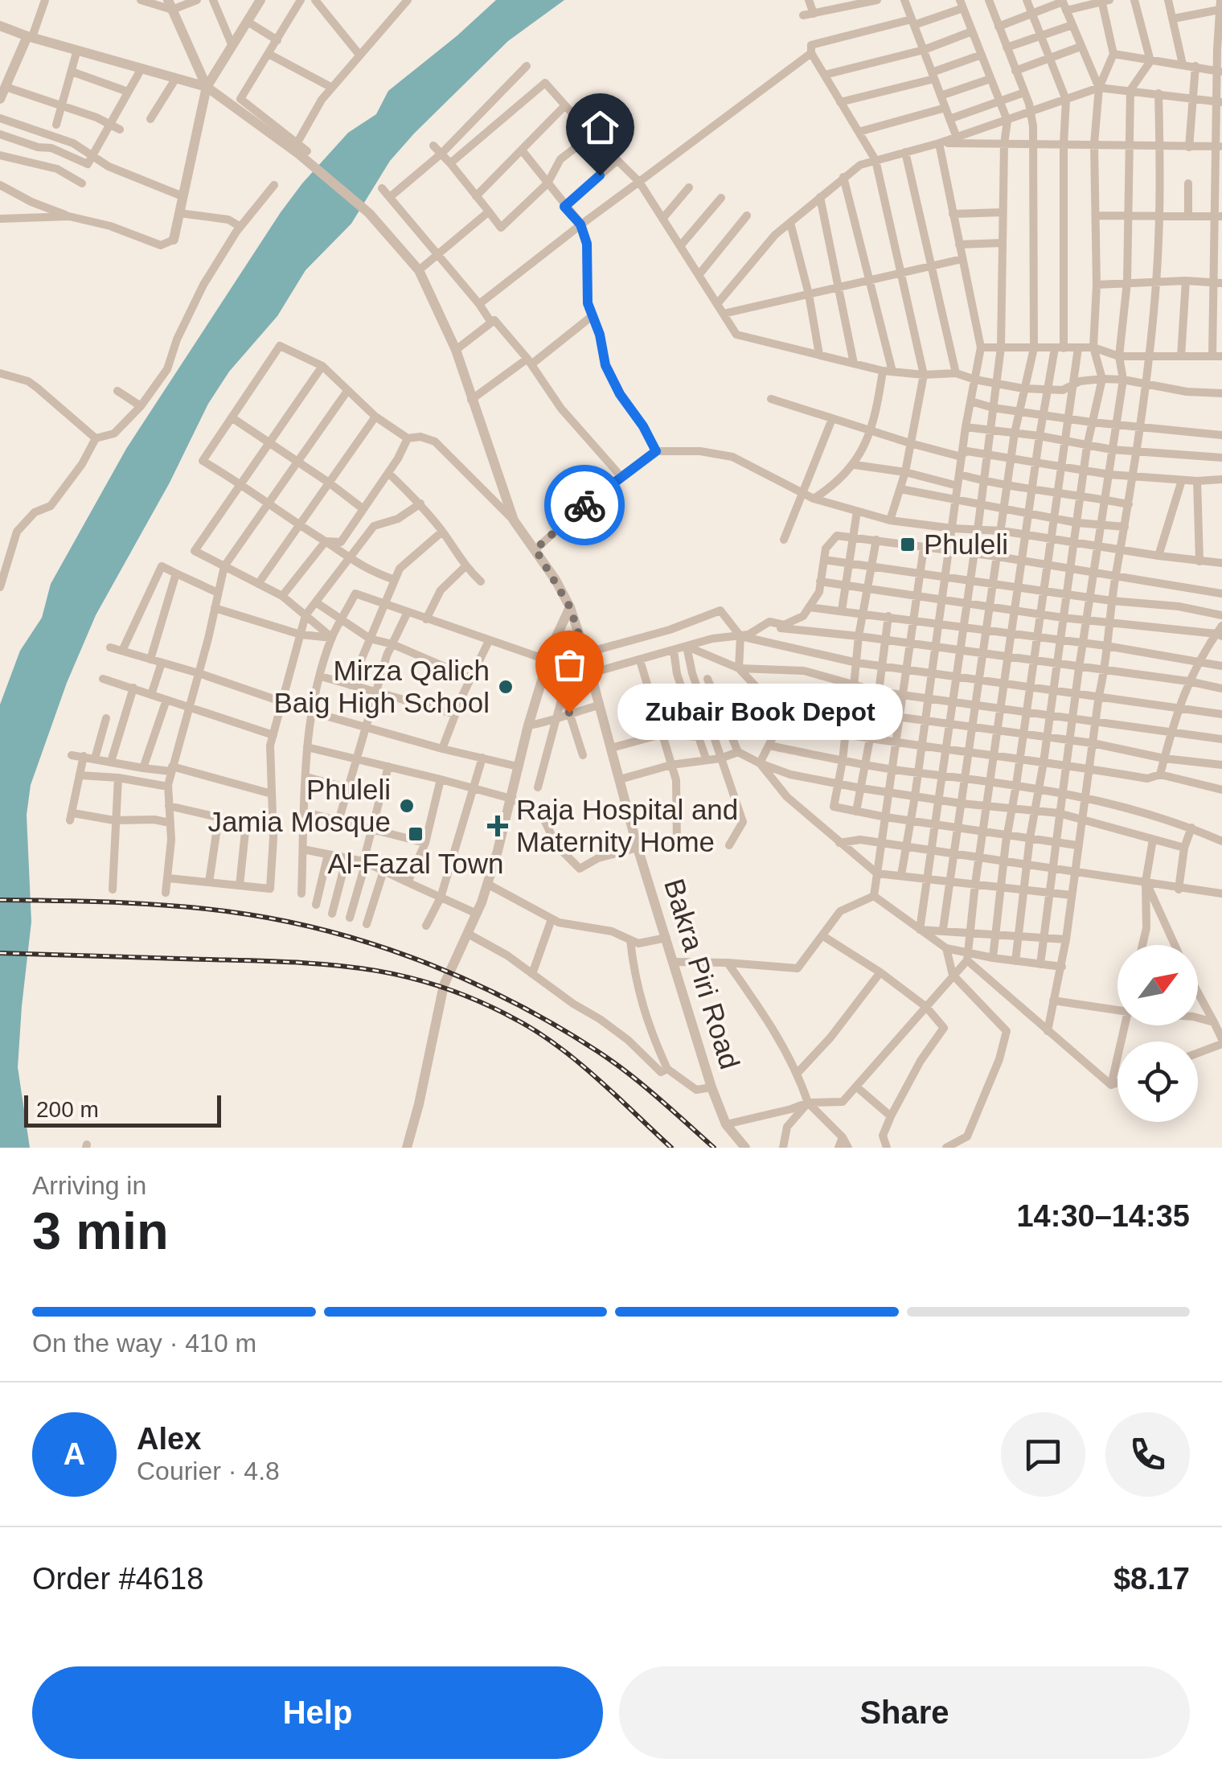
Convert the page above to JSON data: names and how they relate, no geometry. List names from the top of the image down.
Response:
{
  "streets": {
    "street": ["Bakra Piri Road"]
  },
  "places": {
    "transit": ["Phuleli", "Al-Fazal Town"],
    "other": ["Mirza Qalich Baig High School", "Zubair Book Depot", "Phuleli Jamia Mosque"],
    "health": ["Raja Hospital and Maternity Home"]
  },
  "scale_bar": "200 m",
  "north": "top right",
  "page": {
    "bubble": "Zubair Book Depot",
    "scale": "200 m",
    "heading": ["3 min", "Arriving in", "14:30–14:35"],
    "panel": [
      "Alex",
      "Courier · 4.8",
      "Order #4618",
      "$8.17"
    ],
    "bar": "On the way · 410 m",
    "round": "A",
    "buttons": ["Help", "Share"]
  }
}
